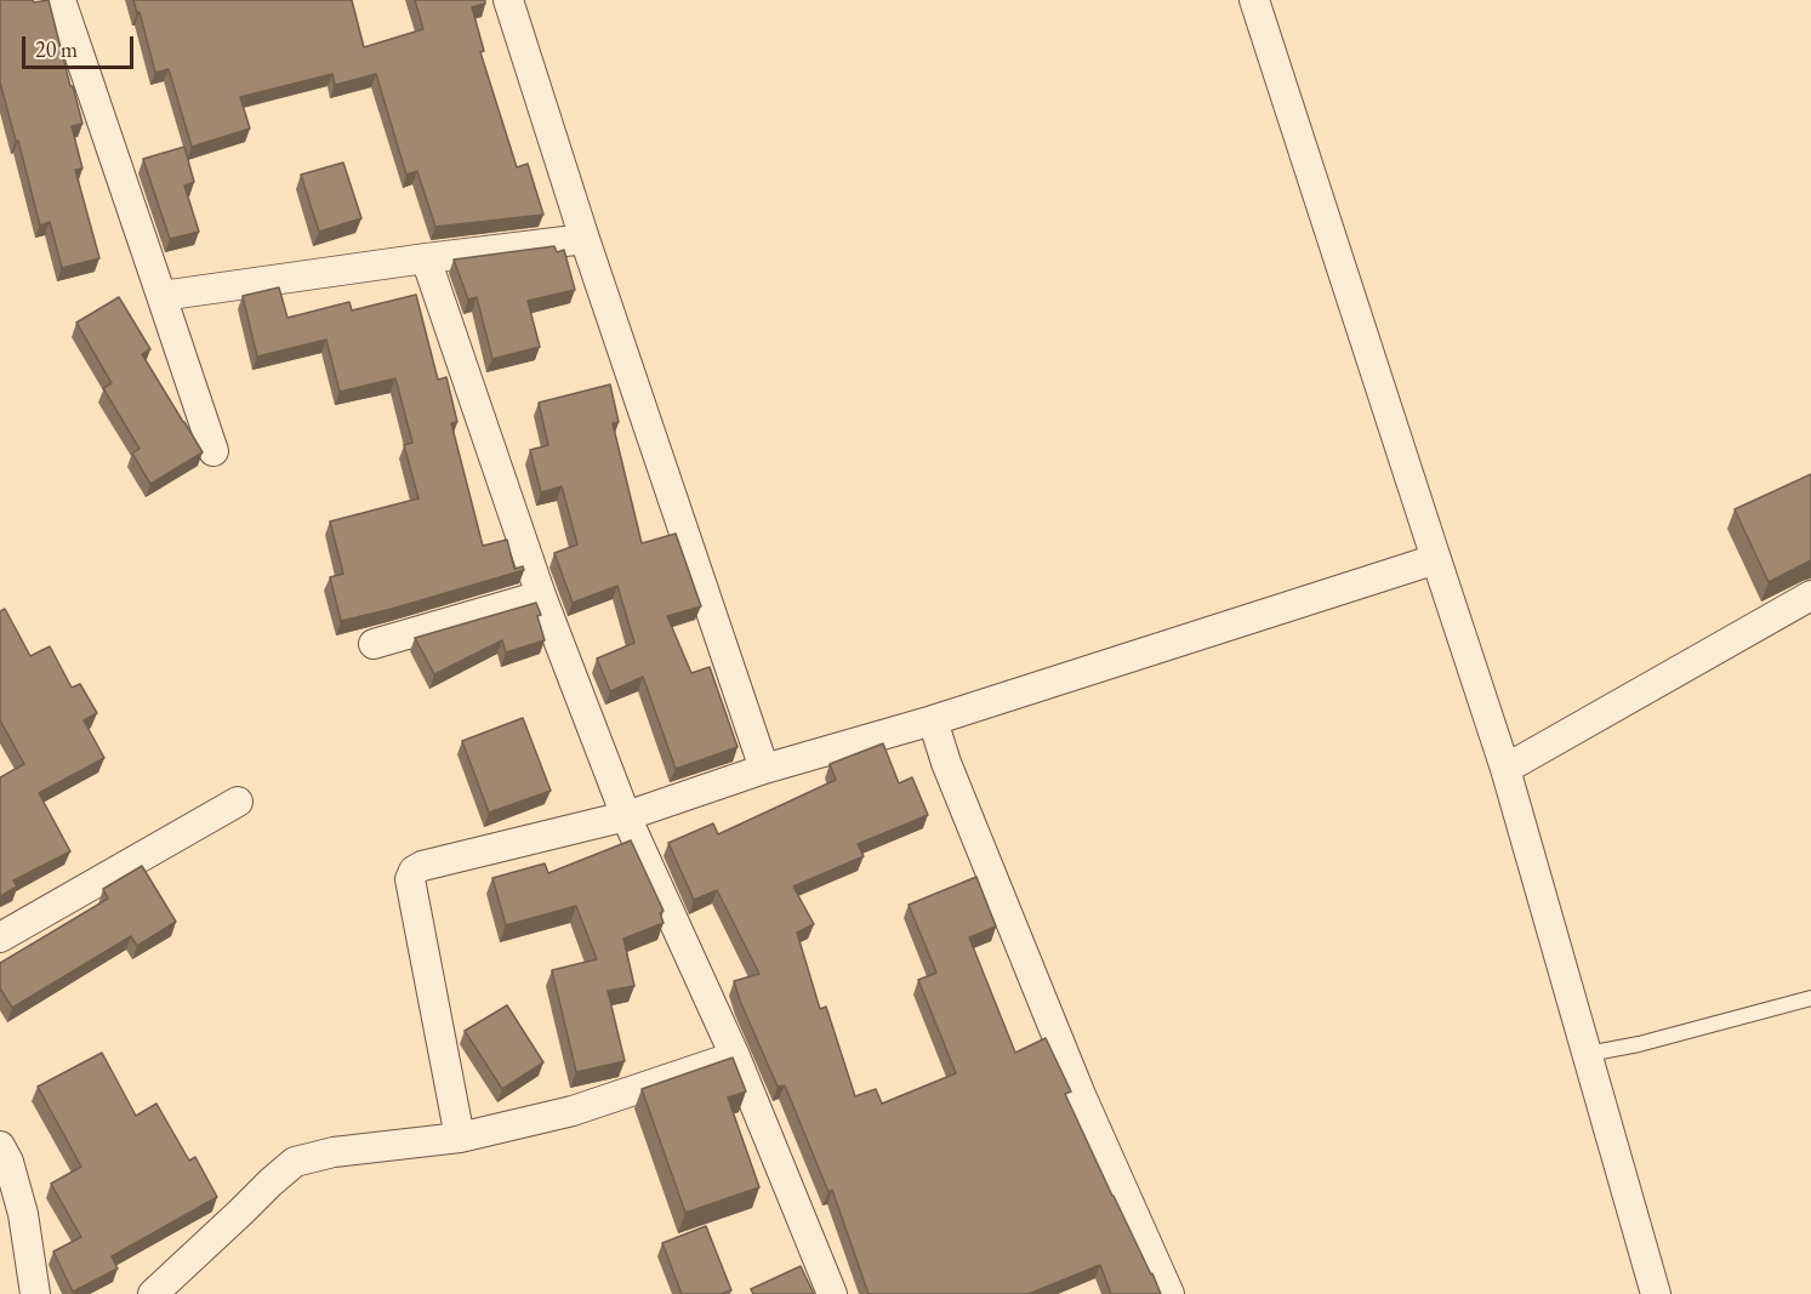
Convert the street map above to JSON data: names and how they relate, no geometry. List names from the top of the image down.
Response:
{
  "scale_bar": "20 m"
}
